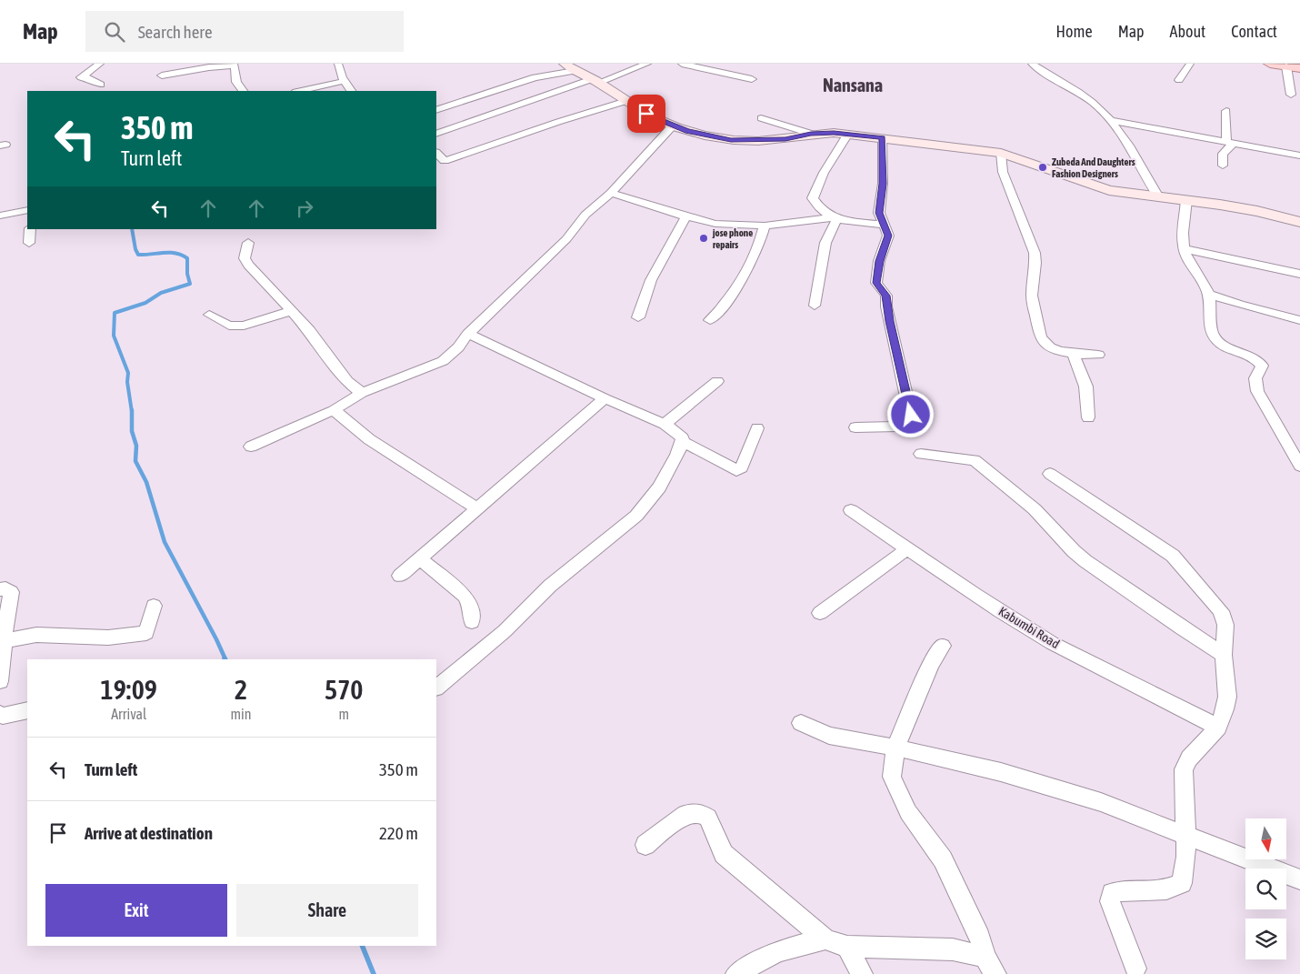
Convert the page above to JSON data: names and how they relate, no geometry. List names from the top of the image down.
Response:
{
  "streets": {
    "street": ["Kabumbi Road"]
  },
  "districts": ["Nansana"],
  "places": ["Zubeda And Daughters Fashion Designers", "jose phone repairs"],
  "north": "bottom",
  "page": {
    "header": "Map",
    "search": "Search here",
    "nav": [
      "Home",
      "Map",
      "About",
      "Contact"
    ],
    "turn": ["350 m", "Turn left"],
    "eta": [
      "19:09",
      "Arrival",
      "2",
      "min",
      "570",
      "m"
    ],
    "list": [
      {
        "name": "Turn left",
        "value": "350 m"
      },
      {
        "name": "Arrive at destination",
        "value": "220 m"
      }
    ],
    "buttons": ["Exit", "Share"]
  }
}
